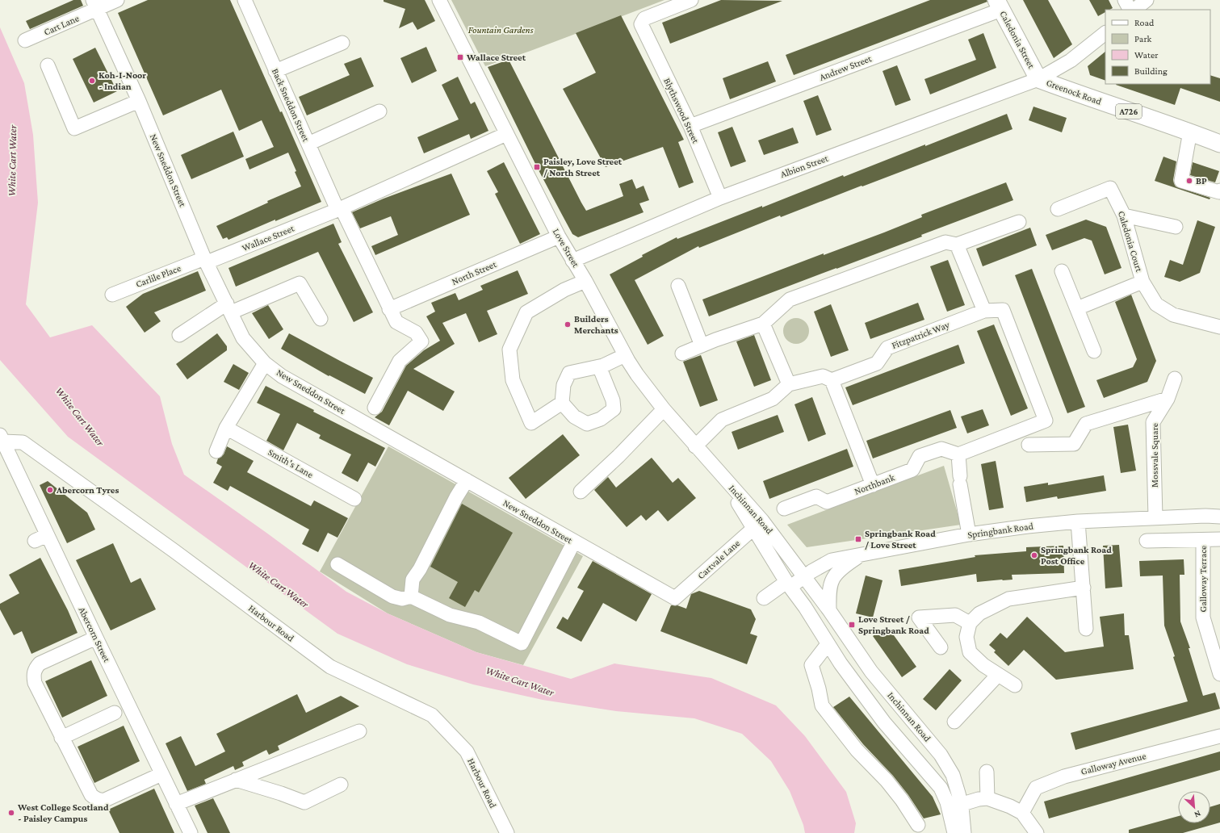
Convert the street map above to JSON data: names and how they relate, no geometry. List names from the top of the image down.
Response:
{
  "streets": {
    "main road": ["Caledonia Street", "Greenock Road", "A726"],
    "street": [
      "Cart Lane",
      "Andrew Street",
      "Back Sneddon Street",
      "Blythswood Street",
      "Albion Street",
      "New Sneddon Street",
      "Wallace Street",
      "Caledonia Court",
      "Love Street",
      "North Street",
      "Carlile Place",
      "Fitzpatrick Way",
      "Mossvale Square",
      "Smith's Lane",
      "Northbank",
      "Inchinnan Road",
      "Springbank Road",
      "Cartvale Lane",
      "Galloway Terrace",
      "Harbour Road",
      "Abercorn Street",
      "Galloway Avenue"
    ]
  },
  "crossings": [
    ["Cart Lane", "New Sneddon Street"],
    ["Caledonia Street", "Andrew Street"],
    ["Caledonia Street", "Greenock Road"],
    ["Caledonia Street", "Albion Street"],
    ["Andrew Street", "Blythswood Street"],
    ["Greenock Road", "Albion Street"],
    ["Back Sneddon Street", "Wallace Street"],
    ["Back Sneddon Street", "North Street"],
    ["Blythswood Street", "Albion Street"],
    ["Albion Street", "Love Street"],
    ["New Sneddon Street", "Wallace Street"],
    ["New Sneddon Street", "Carlile Place"],
    ["New Sneddon Street", "Cartvale Lane"],
    ["Wallace Street", "Love Street"],
    ["Wallace Street", "Carlile Place"],
    ["Love Street", "North Street"],
    ["Love Street", "Inchinnan Road"],
    ["Fitzpatrick Way", "Northbank"],
    ["Mossvale Square", "Springbank Road"],
    ["Inchinnan Road", "Springbank Road"],
    ["Inchinnan Road", "Cartvale Lane"],
    ["Harbour Road", "Abercorn Street"]
  ],
  "water": ["White Cart Water"],
  "parks": ["Fountain Gardens"],
  "places": {
    "transit": [
      "Wallace Street",
      "Paisley, Love Street / North Street",
      "Springbank Road / Love Street",
      "Love Street / Springbank Road"
    ],
    "other": [
      "Koh-I-Noor - Indian",
      "BP",
      "Builders Merchants",
      "Abercorn Tyres",
      "Springbank Road Post Office",
      "West College Scotland - Paisley Campus"
    ]
  },
  "legend": [
    "Road",
    "Park",
    "Water",
    "Building"
  ],
  "north": "bottom right"
}
